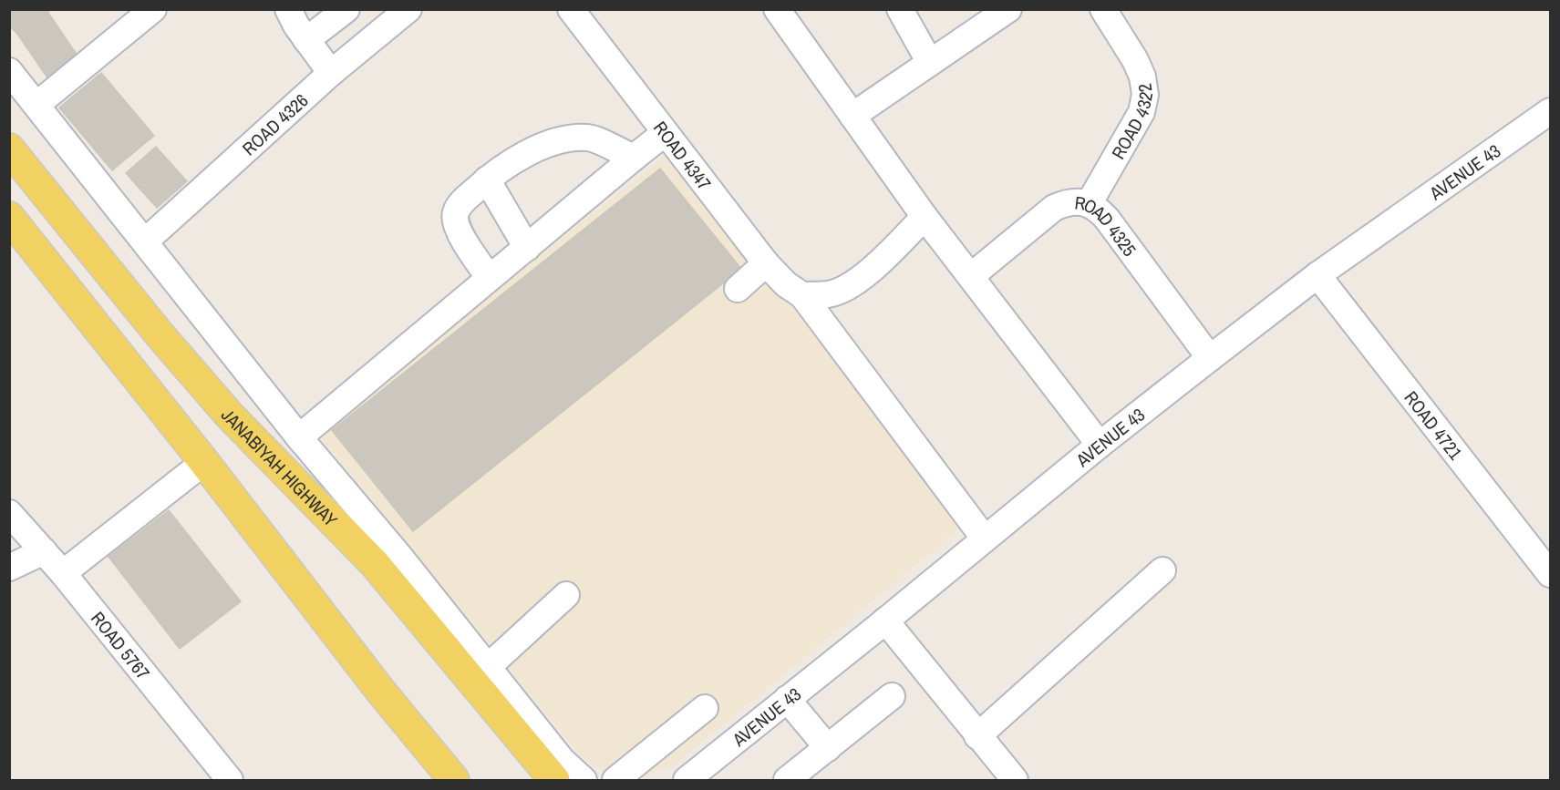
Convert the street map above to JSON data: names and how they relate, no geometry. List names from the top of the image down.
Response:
{
  "streets": {
    "main road": ["JANABIYAH HIGHWAY"],
    "street": [
      "ROAD 4322",
      "ROAD 4326",
      "ROAD 4347",
      "AVENUE 43",
      "ROAD 4325",
      "ROAD 4721",
      "ROAD 5767"
    ]
  },
  "crossings": [
    ["ROAD 4322", "ROAD 4325"],
    ["ROAD 4347", "AVENUE 43"],
    ["AVENUE 43", "ROAD 4325"],
    ["AVENUE 43", "ROAD 4721"]
  ]
}
